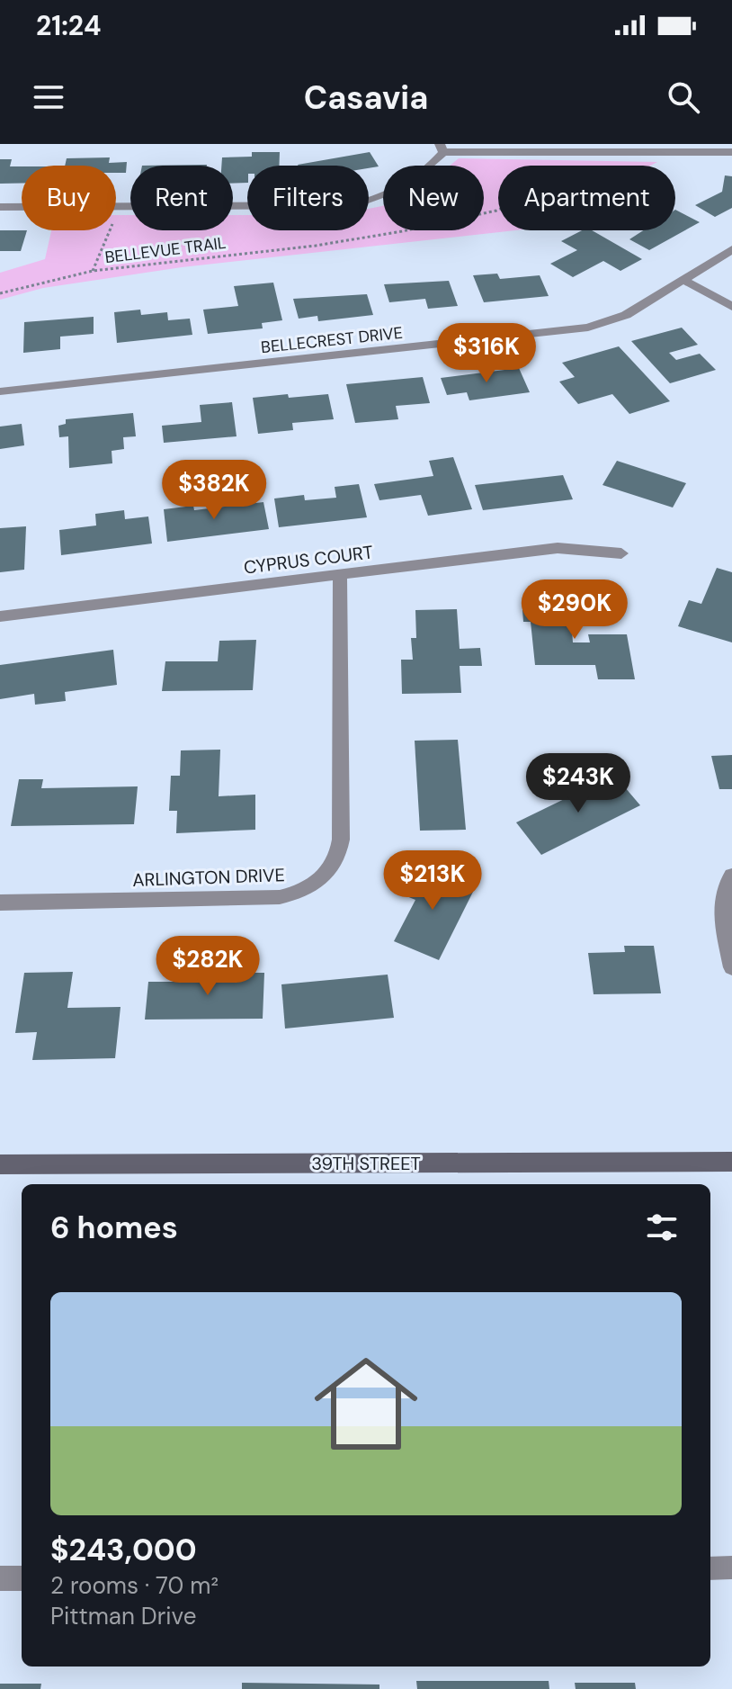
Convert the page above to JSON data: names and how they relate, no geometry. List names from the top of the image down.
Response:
{
  "streets": {
    "main road": ["39TH STREET"],
    "street": ["BELLECREST DRIVE", "CYPRUS COURT", "ARLINGTON DRIVE"],
    "path": ["BELLEVUE TRAIL"]
  },
  "crossings": [
    ["CYPRUS COURT", "ARLINGTON DRIVE"]
  ],
  "page": {
    "status": "21:24",
    "header": "Casavia",
    "chip": [
      "Buy",
      "Rent",
      "Filters",
      "New",
      "Apartment"
    ],
    "price": [
      "$316K",
      "$382K",
      "$290K",
      "$243K",
      "$213K",
      "$282K"
    ],
    "heading": "6 homes",
    "list": [
      {
        "name": "$243,000",
        "note": "2 rooms · 70 m² · Pittman Drive"
      }
    ]
  }
}
